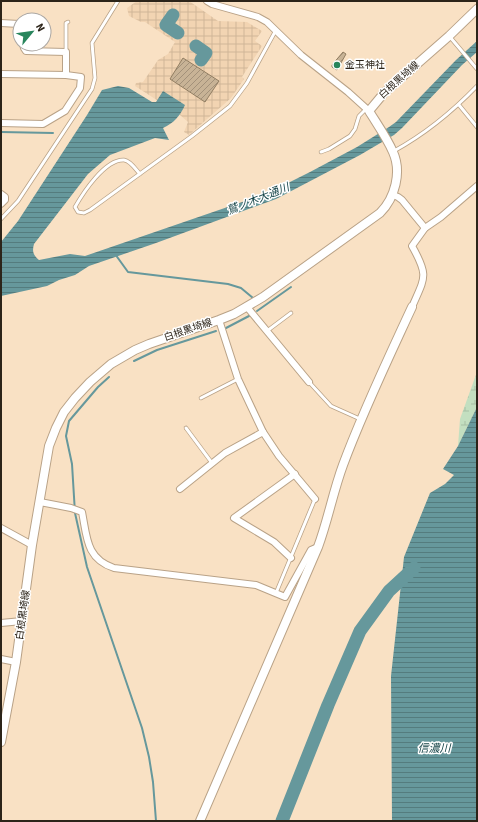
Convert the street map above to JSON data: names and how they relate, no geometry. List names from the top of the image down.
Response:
{
  "streets": {
    "main road": ["白根黒埼線"]
  },
  "water": ["鷲ノ木大通川", "信濃川"],
  "places": ["金玉神社"],
  "north": "top right"
}
